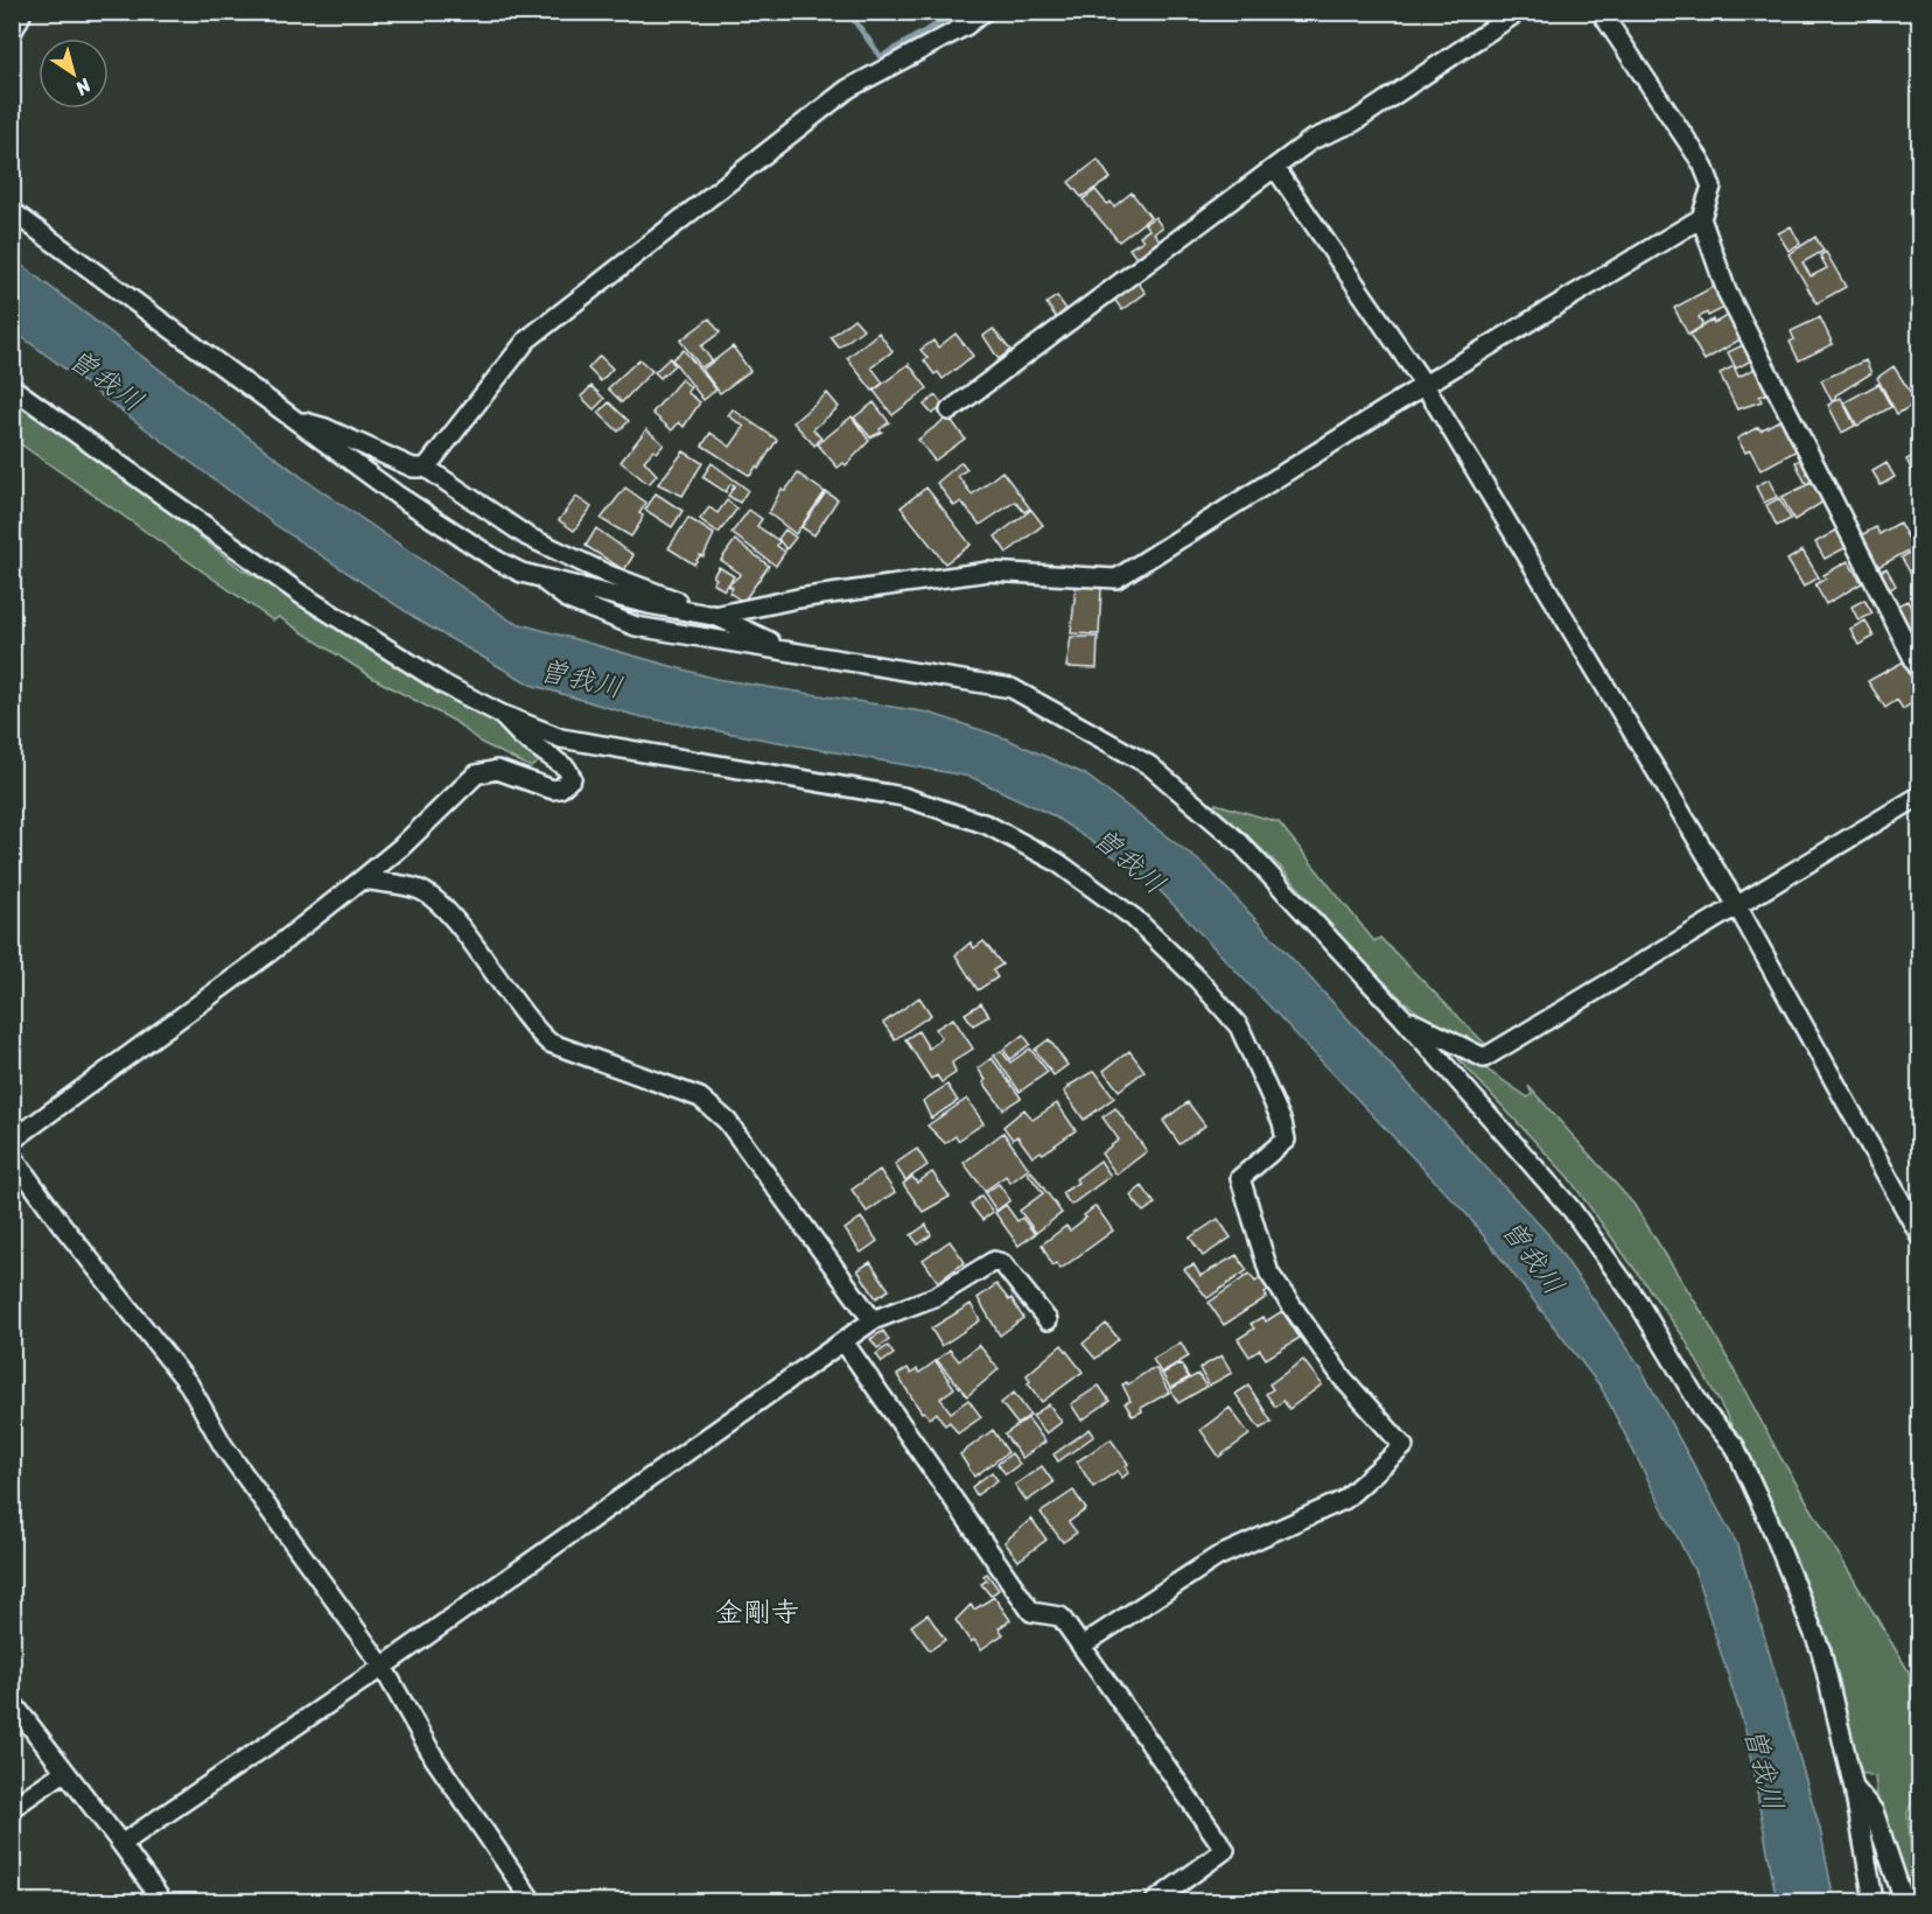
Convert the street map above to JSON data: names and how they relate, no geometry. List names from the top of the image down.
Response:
{
  "districts": ["金剛寺"],
  "water": ["曽我川"],
  "north": "bottom right"
}
